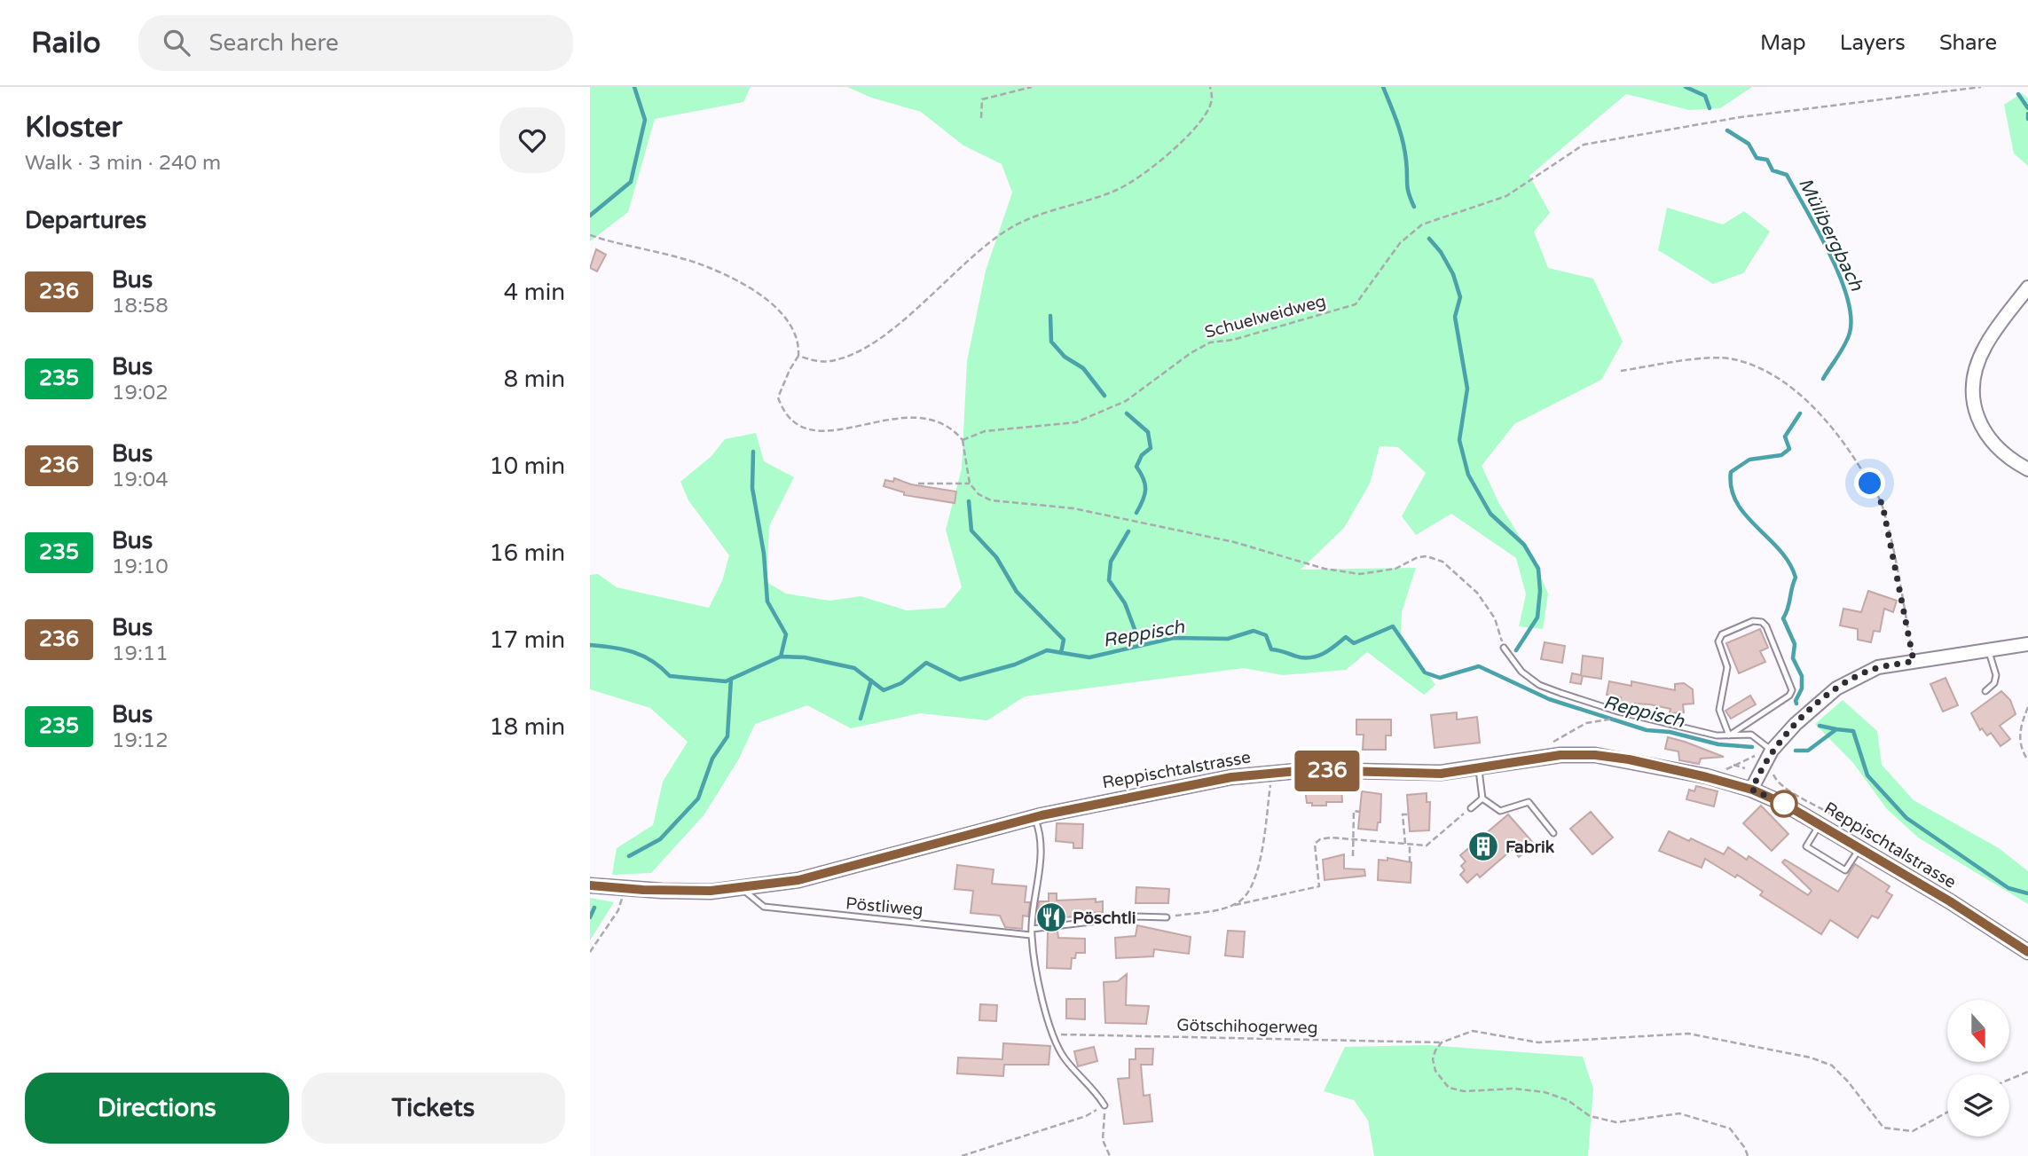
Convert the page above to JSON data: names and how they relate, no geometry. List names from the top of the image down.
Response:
{
  "streets": {
    "main road": ["Reppischtalstrasse"],
    "lane": ["Pöstliweg"],
    "path": ["Schuelweidweg", "Götschihogerweg"]
  },
  "crossings": [
    ["Reppischtalstrasse", "Pöstliweg"]
  ],
  "water": ["Mülibergbach", "Reppisch"],
  "places": {
    "building": ["Fabrik"],
    "restaurant": ["Pöschtli"]
  },
  "lines": ["bus line 236"],
  "north": "bottom",
  "page": {
    "header": "Railo",
    "search": "Search here",
    "nav": ["Map", "Layers", "Share"],
    "heading": [
      ["Kloster", "Walk · 3 min · 240 m"],
      "Departures"
    ],
    "on_map": "236",
    "list": [
      {
        "mark": "236",
        "name": "Bus",
        "note": "18:58",
        "value": "4 min"
      },
      {
        "mark": "235",
        "name": "Bus",
        "note": "19:02",
        "value": "8 min"
      },
      {
        "mark": "236",
        "name": "Bus",
        "note": "19:04",
        "value": "10 min"
      },
      {
        "mark": "235",
        "name": "Bus",
        "note": "19:10",
        "value": "16 min"
      },
      {
        "mark": "236",
        "name": "Bus",
        "note": "19:11",
        "value": "17 min"
      },
      {
        "mark": "235",
        "name": "Bus",
        "note": "19:12",
        "value": "18 min"
      }
    ],
    "buttons": ["Directions", "Tickets"]
  }
}
